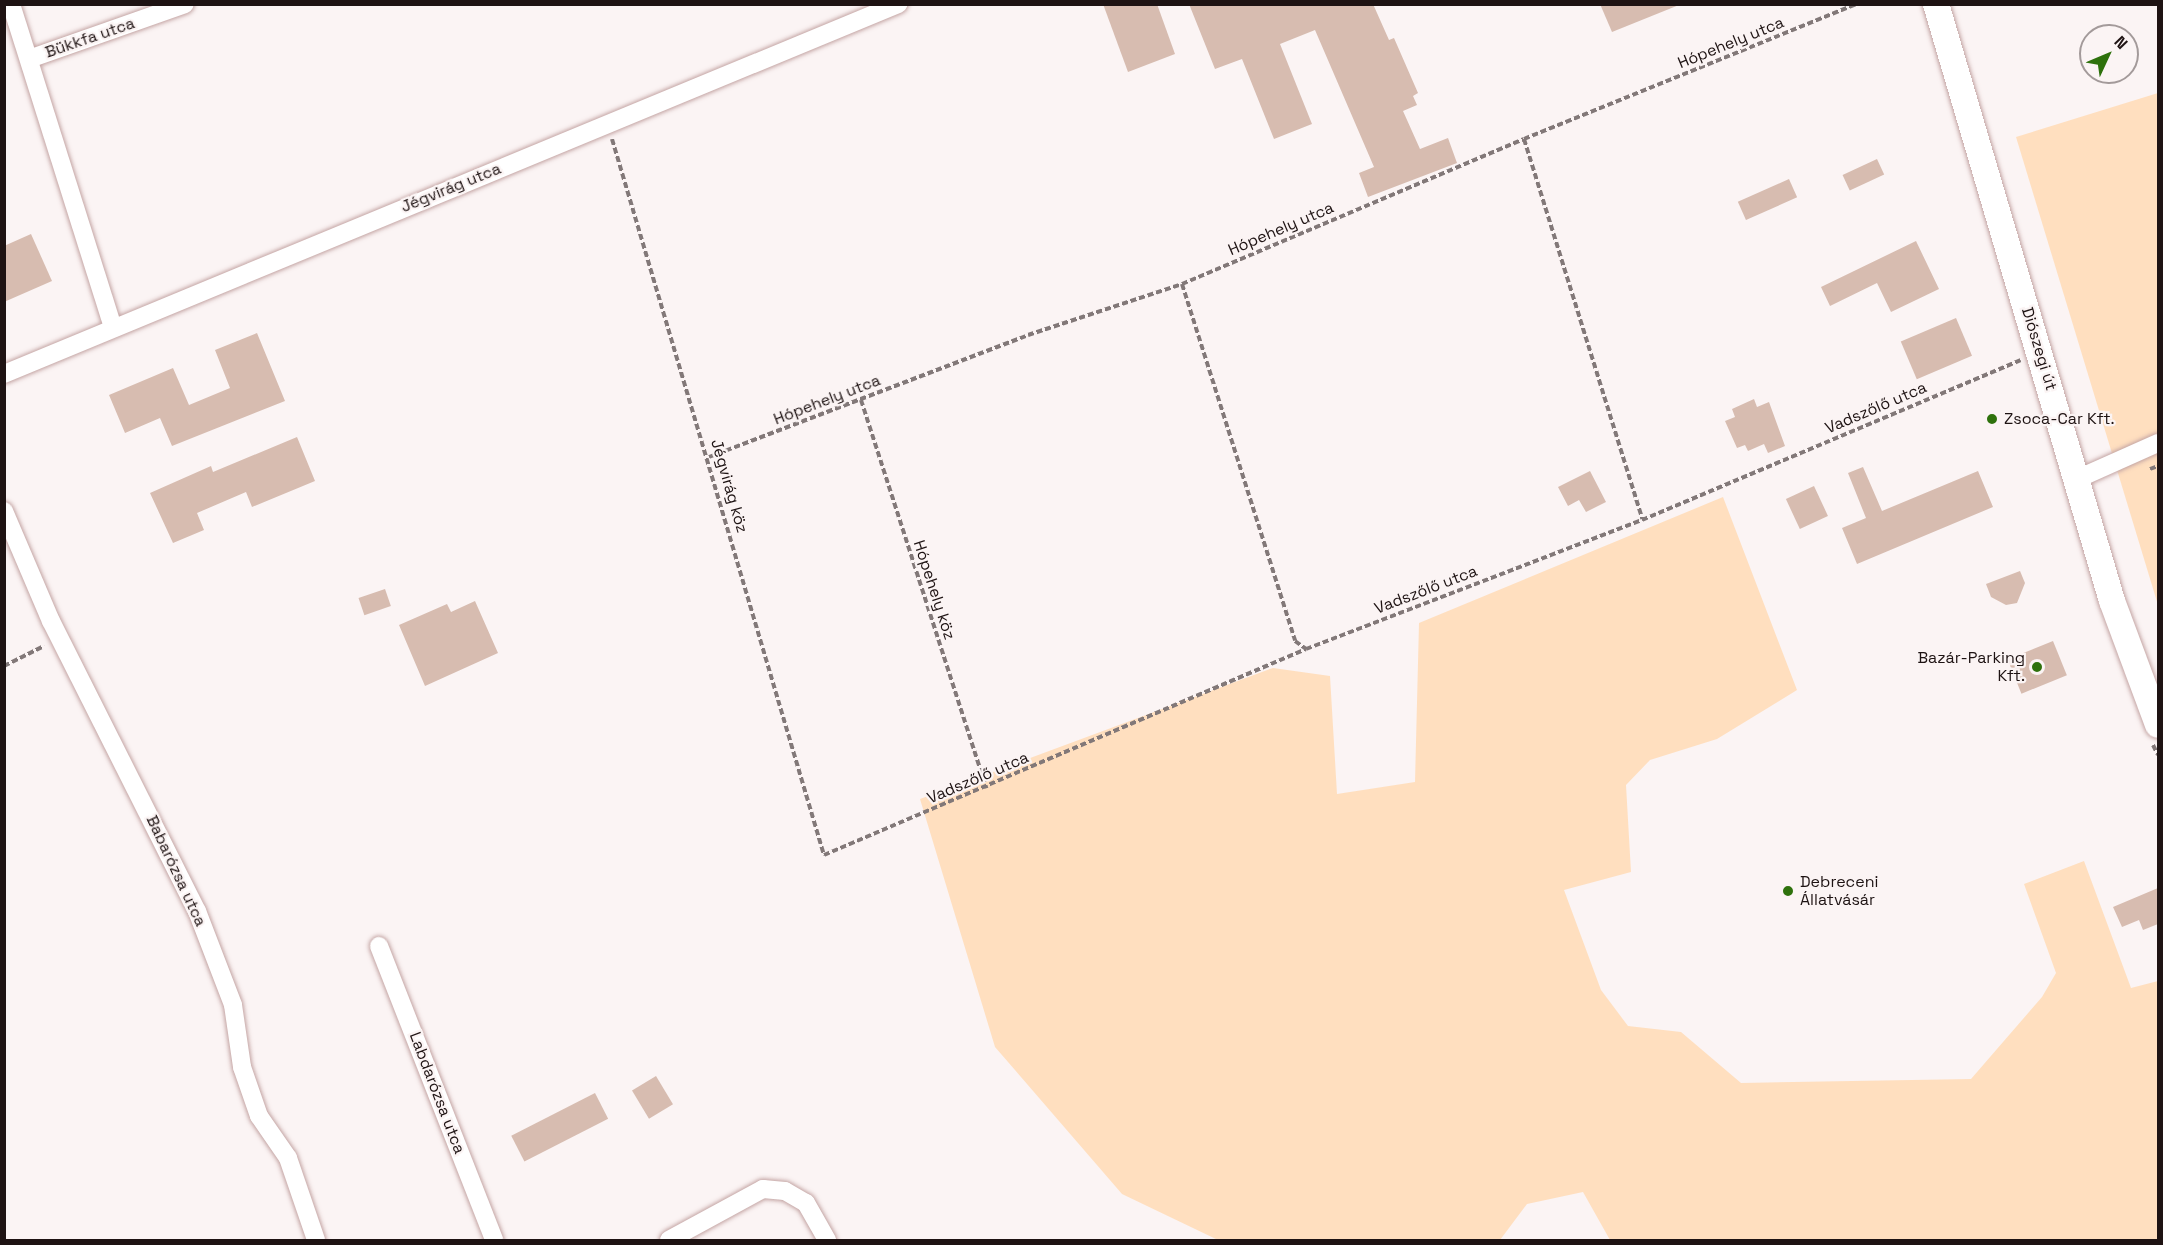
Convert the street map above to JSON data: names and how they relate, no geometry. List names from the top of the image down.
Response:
{
  "streets": {
    "main road": ["Diószegi út"],
    "street": [
      "Bükkfa utca",
      "Jégvirág utca",
      "Babarózsa utca",
      "Labdarózsa utca"
    ],
    "path": [
      "Hópehely utca",
      "Vadszőlő utca",
      "Jégvirág köz",
      "Hópehely köz"
    ]
  },
  "crossings": [
    ["Hópehely utca", "Jégvirág köz"],
    ["Hópehely utca", "Hópehely köz"],
    ["Jégvirág utca", "Jégvirág köz"],
    ["Diószegi út", "Vadszőlő utca"],
    ["Vadszőlő utca", "Jégvirág köz"],
    ["Vadszőlő utca", "Hópehely köz"]
  ],
  "places": ["Zsoca-Car Kft.", "Bazár-Parking Kft.", "Debreceni Állatvásár"],
  "north": "top right"
}
